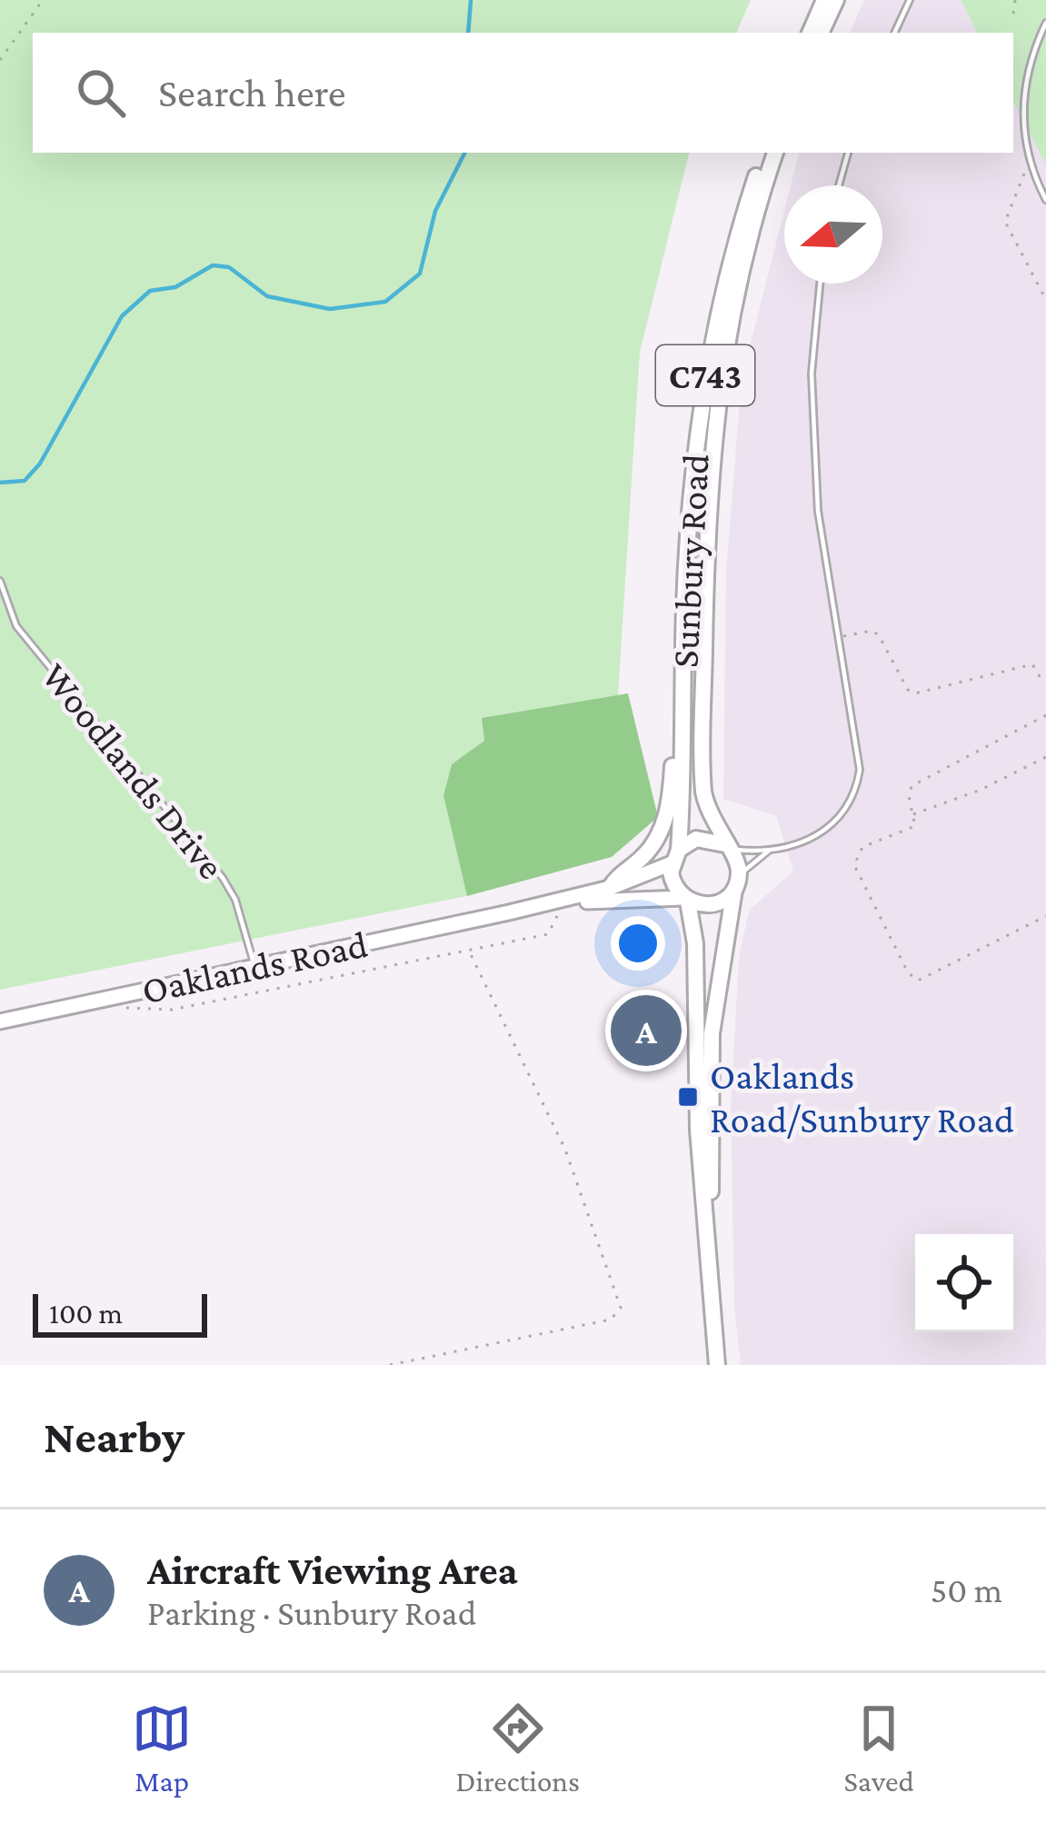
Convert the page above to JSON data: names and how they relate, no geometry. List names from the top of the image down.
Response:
{
  "streets": {
    "main road": ["C743", "Sunbury Road", "Oaklands Road"],
    "lane": ["Woodlands Drive"]
  },
  "crossings": [
    ["C743", "Sunbury Road"],
    ["C743", "Oaklands Road"],
    ["Sunbury Road", "Oaklands Road"],
    ["Woodlands Drive", "Oaklands Road"]
  ],
  "places": {
    "transit": ["Oaklands Road/Sunbury Road"]
  },
  "scale_bar": "100 m",
  "north": "left",
  "page": {
    "search": "Search here",
    "pins": "A",
    "scale": "100 m",
    "heading": "Nearby",
    "list": [
      {
        "mark": "A",
        "name": "Aircraft Viewing Area",
        "note": "Parking · Sunbury Road",
        "value": "50 m"
      }
    ],
    "nav": ["Map", "Directions", "Saved"]
  }
}
